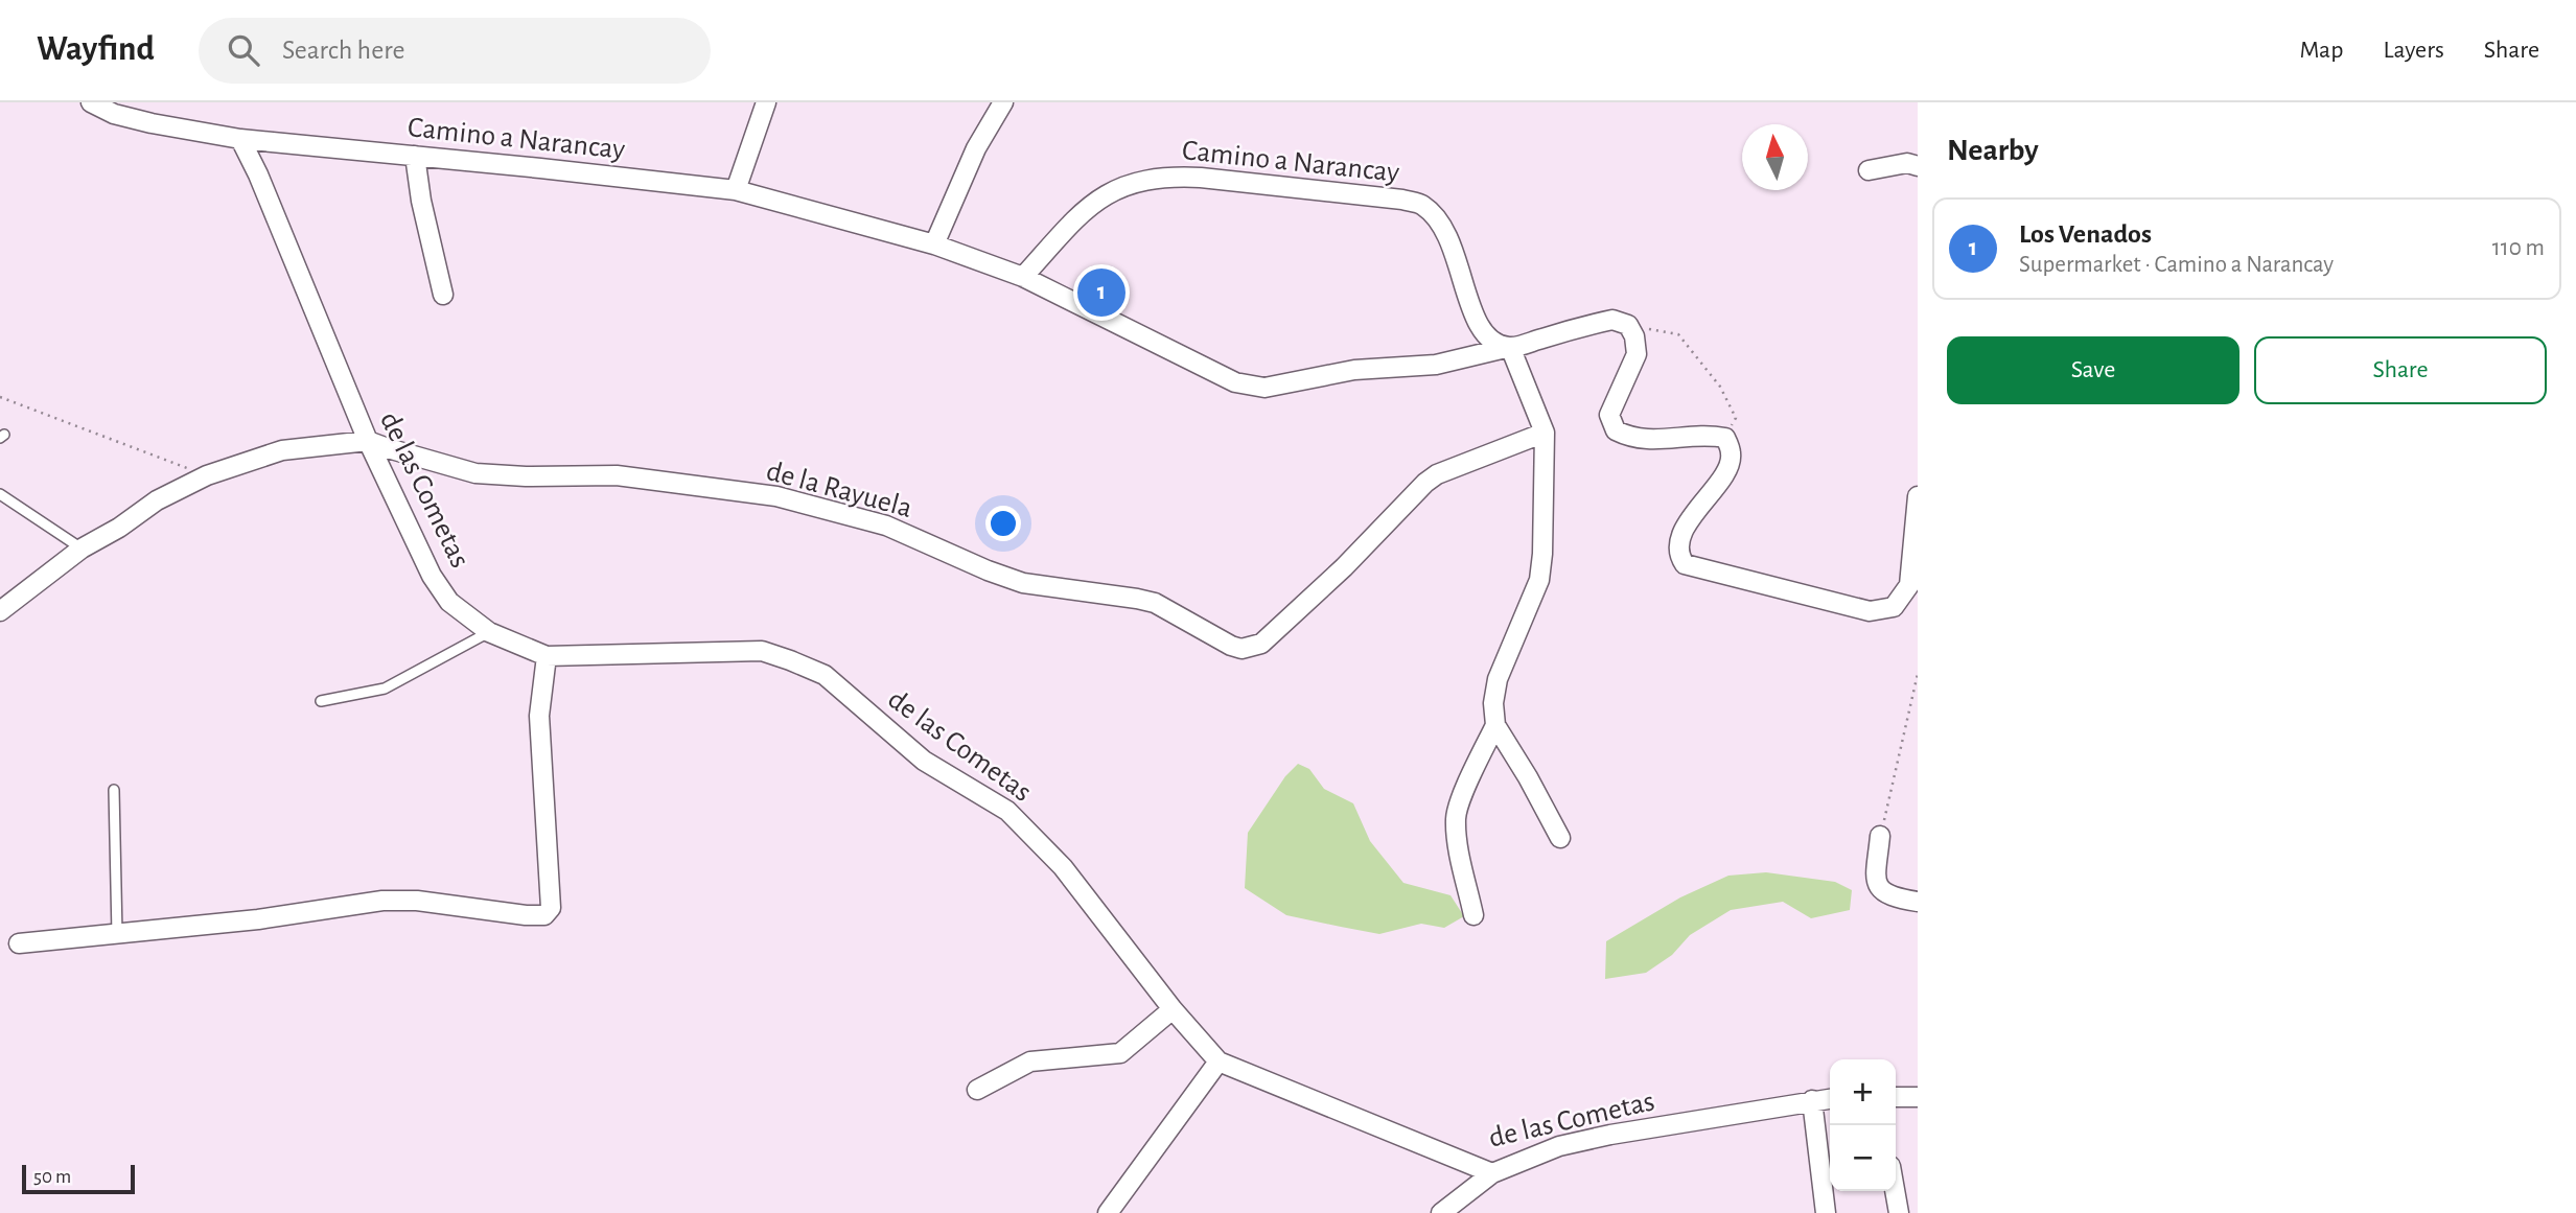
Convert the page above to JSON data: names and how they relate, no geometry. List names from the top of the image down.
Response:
{
  "streets": {
    "street": ["Camino a Narancay", "de las Cometas", "de la Rayuela"]
  },
  "crossings": [
    ["Camino a Narancay", "de las Cometas"],
    ["de las Cometas", "de la Rayuela"]
  ],
  "scale_bar": "50 m",
  "north": "top",
  "page": {
    "header": "Wayfind",
    "search": "Search here",
    "nav": ["Map", "Layers", "Share"],
    "heading": "Nearby",
    "list": [
      {
        "mark": "1",
        "name": "Los Venados",
        "note": "Supermarket · Camino a Narancay",
        "value": "110 m"
      }
    ],
    "pins": "1",
    "buttons": ["Save", "Share"],
    "map_buttons": ["+", "−"],
    "scale": "50 m"
  }
}
